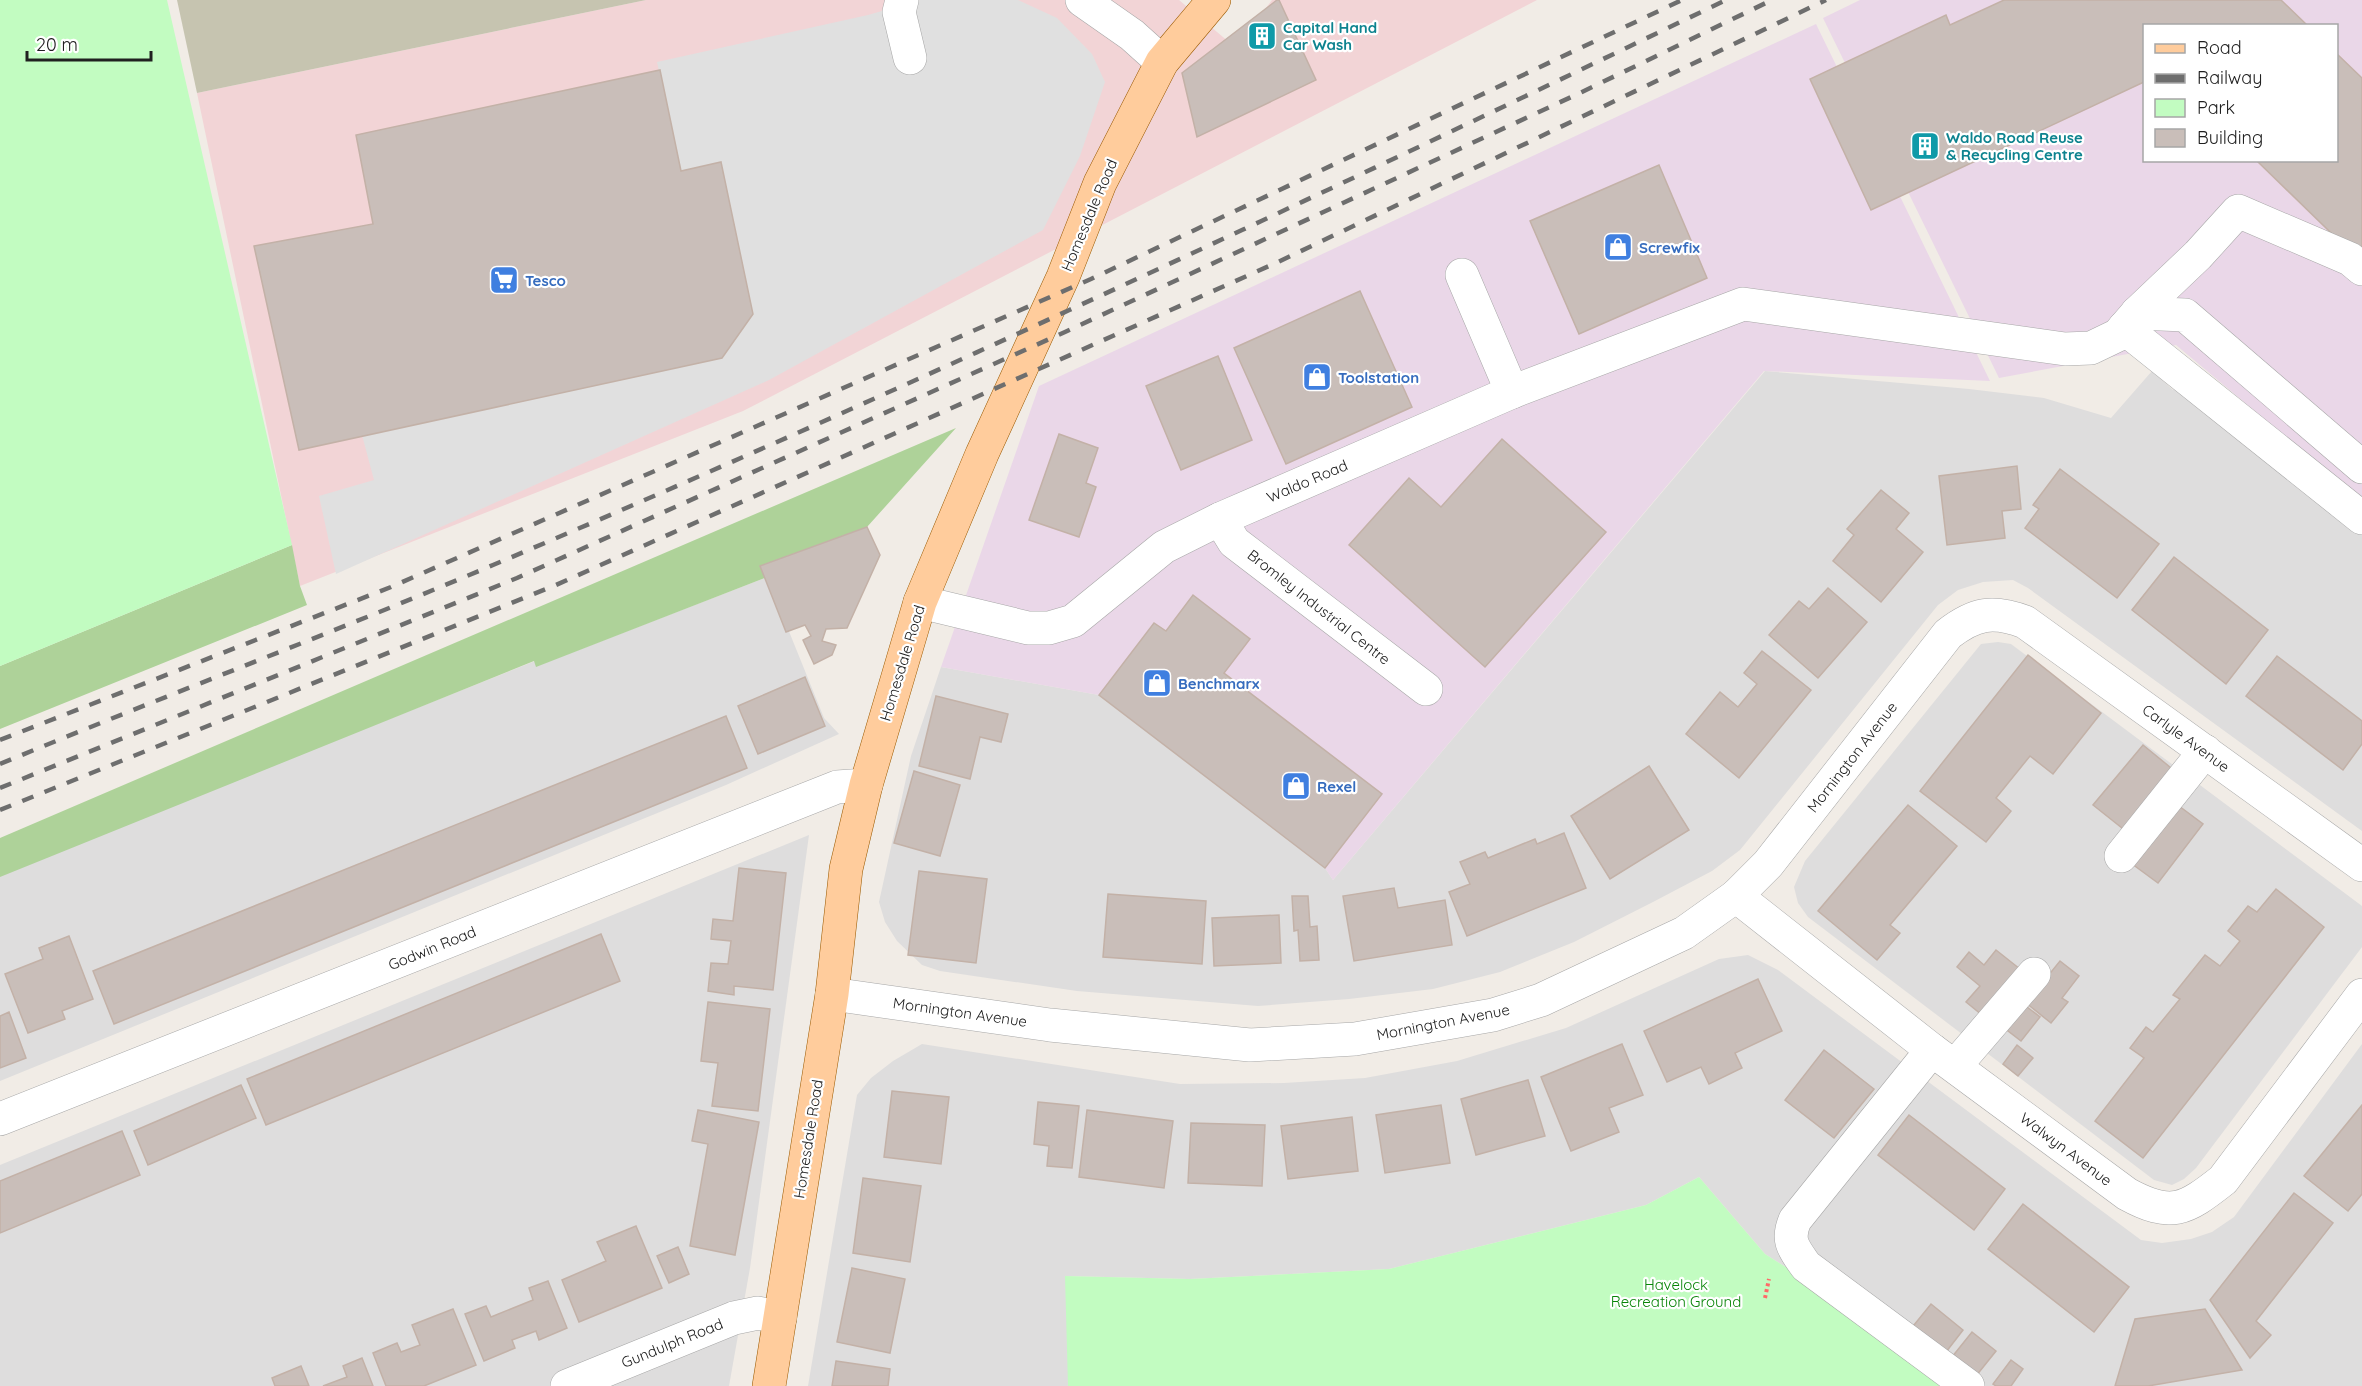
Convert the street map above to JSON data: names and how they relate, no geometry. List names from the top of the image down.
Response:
{
  "streets": {
    "main road": ["Homesdale Road"],
    "street": [
      "Waldo Road",
      "Bromley Industrial Centre",
      "Carlyle Avenue",
      "Mornington Avenue",
      "Godwin Road",
      "Walwyn Avenue",
      "Gundulph Road"
    ]
  },
  "crossings": [
    ["Homesdale Road", "Waldo Road"],
    ["Homesdale Road", "Mornington Avenue"],
    ["Homesdale Road", "Godwin Road"],
    ["Homesdale Road", "Gundulph Road"],
    ["Waldo Road", "Bromley Industrial Centre"],
    ["Carlyle Avenue", "Mornington Avenue"],
    ["Mornington Avenue", "Walwyn Avenue"]
  ],
  "parks": ["Havelock Recreation Ground"],
  "places": {
    "building": ["Capital Hand Car Wash", "Waldo Road Reuse & Recycling Centre"],
    "shop": [
      "Screwfix",
      "Toolstation",
      "Benchmarx",
      "Rexel"
    ],
    "supermarket": ["Tesco"]
  },
  "legend": [
    "Road",
    "Railway",
    "Park",
    "Building"
  ],
  "scale_bar": "20 m"
}
